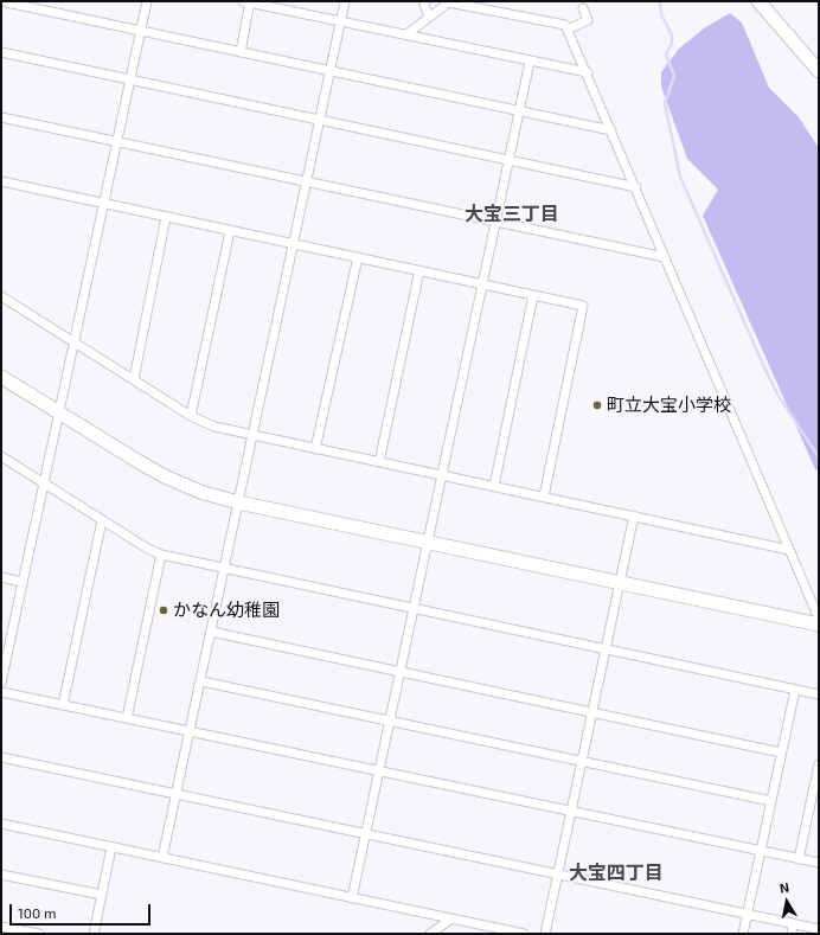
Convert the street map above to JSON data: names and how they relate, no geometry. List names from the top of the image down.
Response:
{
  "districts": ["大宝三丁目", "大宝四丁目"],
  "places": ["町立大宝小学校", "かなん幼稚園"],
  "scale_bar": "100 m",
  "north": "top"
}
